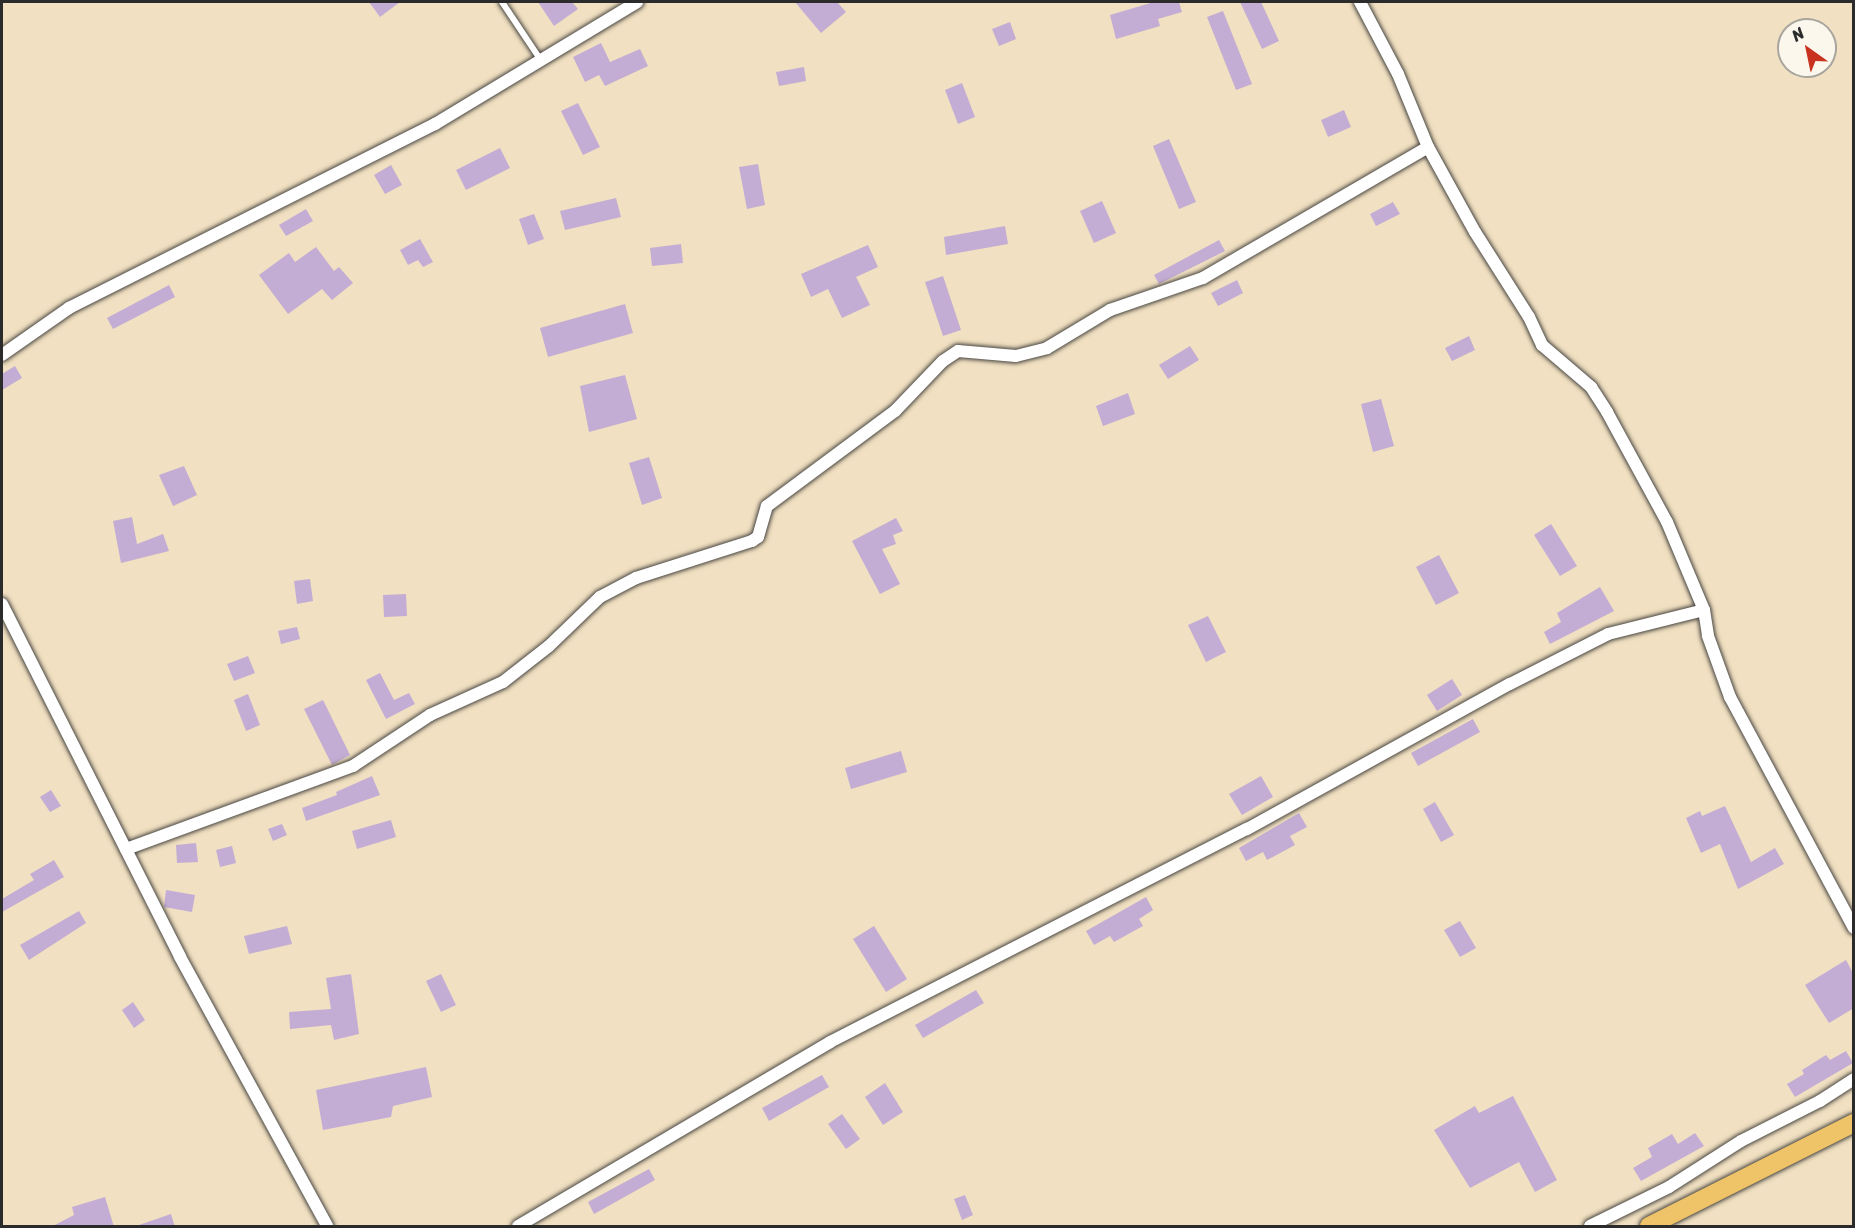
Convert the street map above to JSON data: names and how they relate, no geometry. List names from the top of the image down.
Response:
{
  "north": "top left"
}
